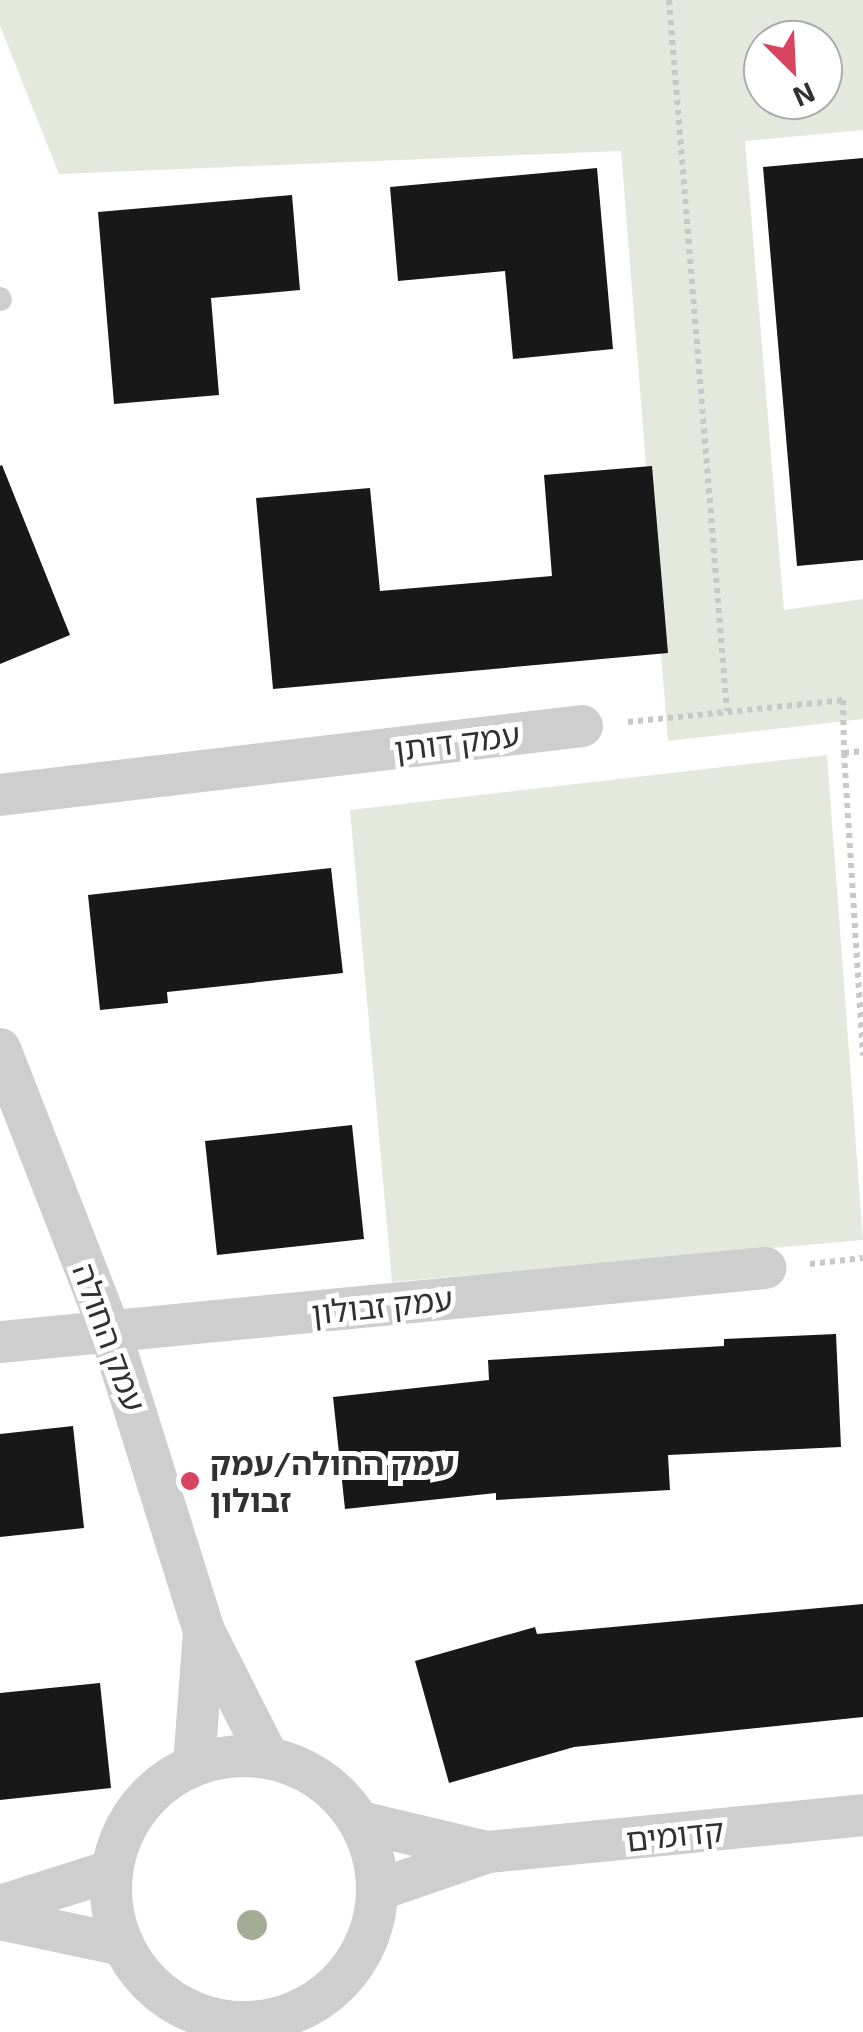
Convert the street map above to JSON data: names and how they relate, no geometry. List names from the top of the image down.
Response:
{
  "streets": {
    "street": [
      "עמק דותן",
      "עמק זבולון",
      "עמק החולה",
      "קדומים"
    ]
  },
  "crossings": [
    ["עמק זבולון", "עמק החולה"],
    ["עמק החולה", "קדומים"]
  ],
  "places": ["עמק החולה/עמק זבולון"],
  "north": "bottom right"
}
